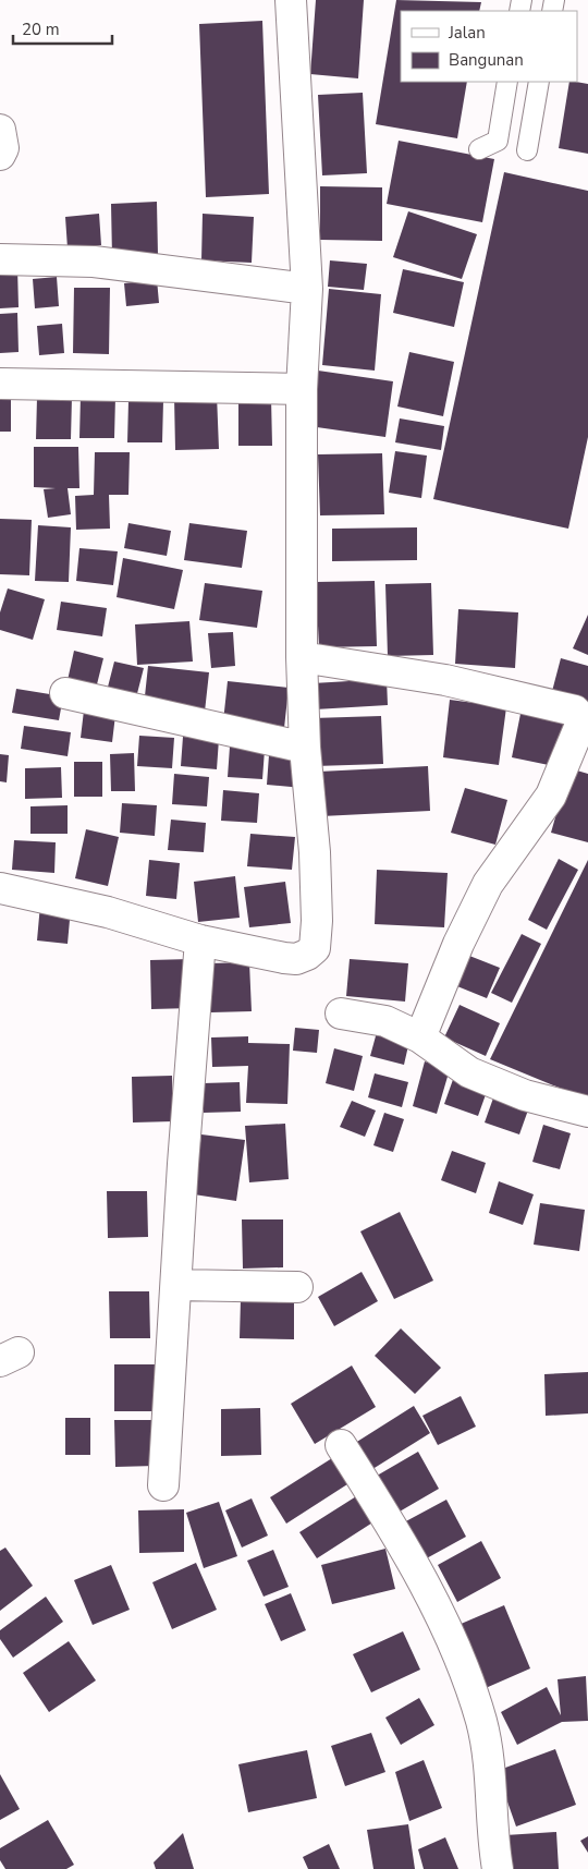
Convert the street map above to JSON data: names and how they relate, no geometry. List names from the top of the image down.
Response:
{
  "legend": ["Jalan", "Bangunan"],
  "scale_bar": "20 m"
}
